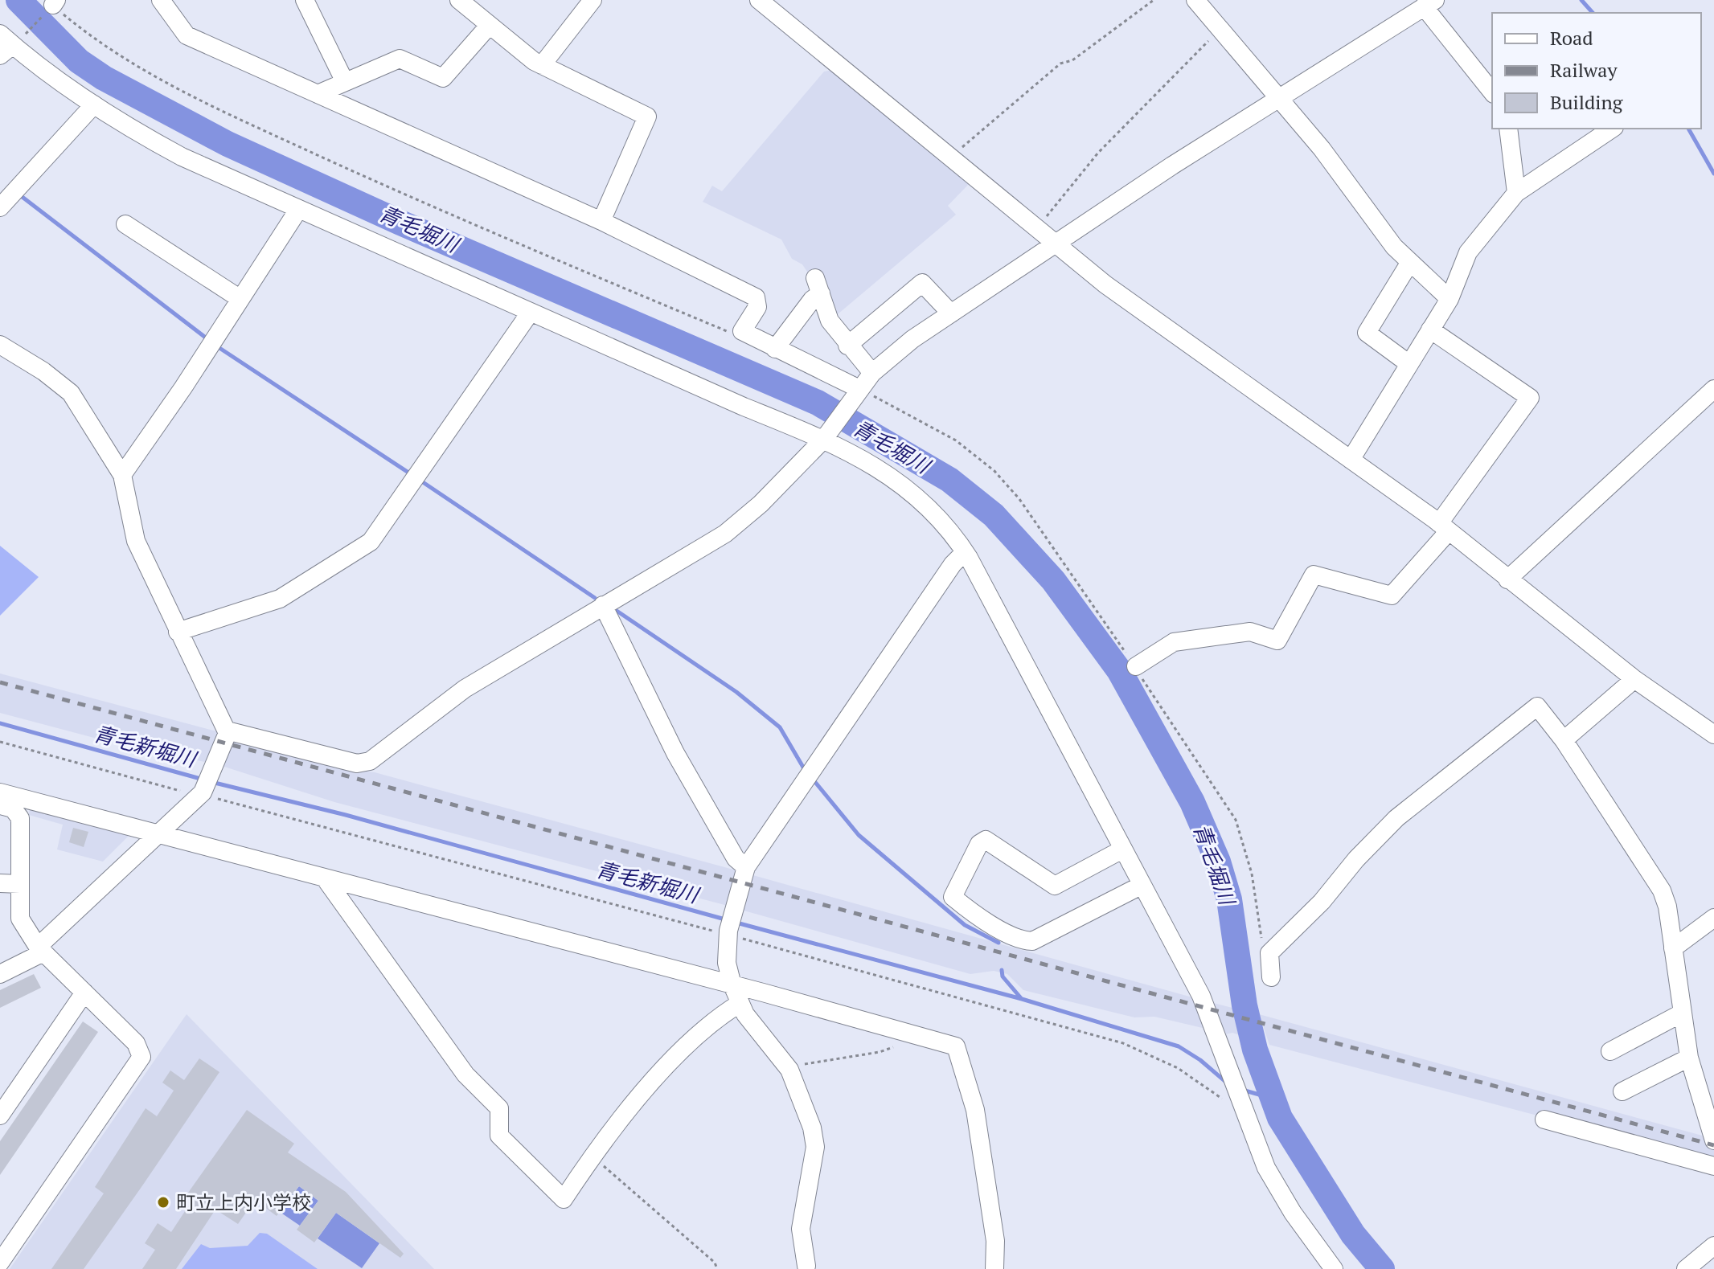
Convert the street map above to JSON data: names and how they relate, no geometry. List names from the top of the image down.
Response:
{
  "water": ["青毛堀川", "青毛新堀川"],
  "places": ["町立上内小学校"],
  "legend": ["Road", "Railway", "Building"]
}
